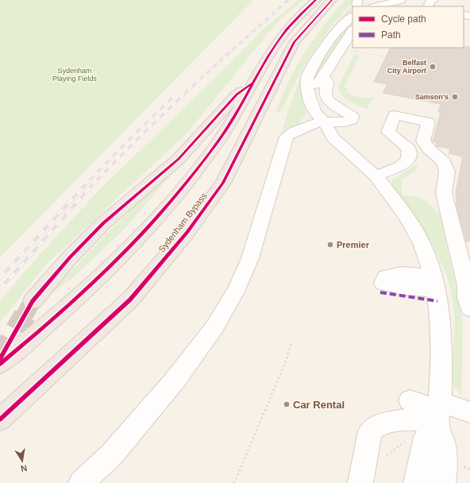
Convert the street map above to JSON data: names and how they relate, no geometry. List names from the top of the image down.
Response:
{
  "streets": {
    "highway": ["Sydenham Bypass"]
  },
  "parks": ["Sydenham Playing Fields"],
  "places": [
    "Belfast City Airport",
    "Samson's",
    "Premier",
    "Car Rental"
  ],
  "legend": ["Cycle path", "Path"],
  "north": "bottom"
}
